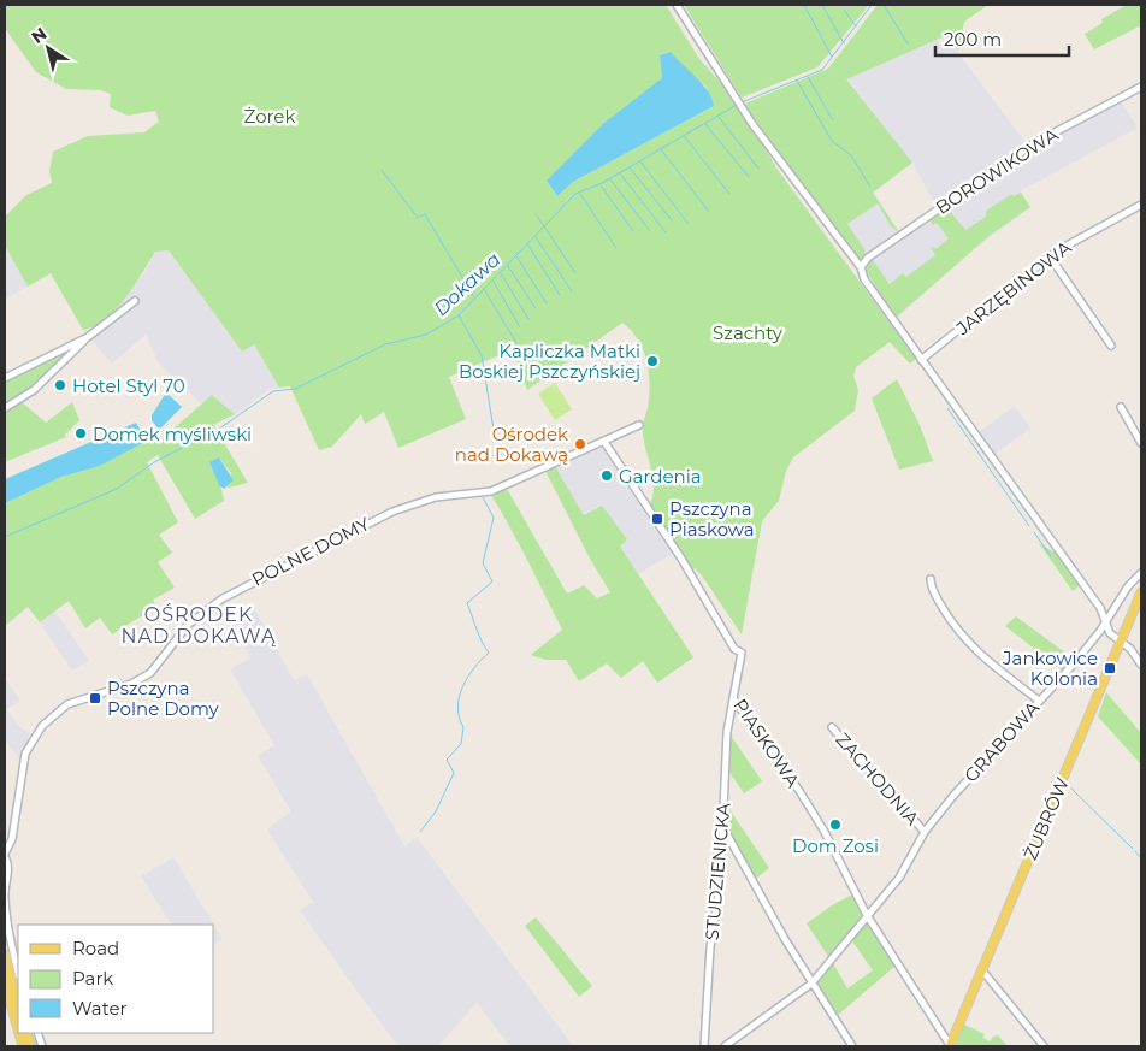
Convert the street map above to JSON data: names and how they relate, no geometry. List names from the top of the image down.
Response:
{
  "streets": {
    "main road": ["ŻUBRÓW"],
    "street": [
      "BOROWIKOWA",
      "JARZĘBINOWA",
      "POLNE DOMY",
      "GRABOWA",
      "PIASKOWA",
      "ZACHODNIA",
      "STUDZIENICKA"
    ]
  },
  "crossings": [
    ["POLNE DOMY", "PIASKOWA"],
    ["GRABOWA", "PIASKOWA"],
    ["GRABOWA", "ZACHODNIA"],
    ["PIASKOWA", "ŻUBRÓW"],
    ["PIASKOWA", "STUDZIENICKA"]
  ],
  "districts": ["OŚRODEK NAD DOKAWĄ"],
  "water": ["Dokawa"],
  "parks": ["Żorek", "Szachty"],
  "places": {
    "other": [
      "Kapliczka Matki Boskiej Pszczyńskiej",
      "Hotel Styl 70",
      "Domek myśliwski",
      "Ośrodek nad Dokawą",
      "Gardenia",
      "Dom Zosi"
    ],
    "transit": ["Pszczyna Piaskowa", "Jankowice Kolonia", "Pszczyna Polne Domy"]
  },
  "legend": ["Road", "Park", "Water"],
  "scale_bar": "200 m",
  "north": "top left"
}
